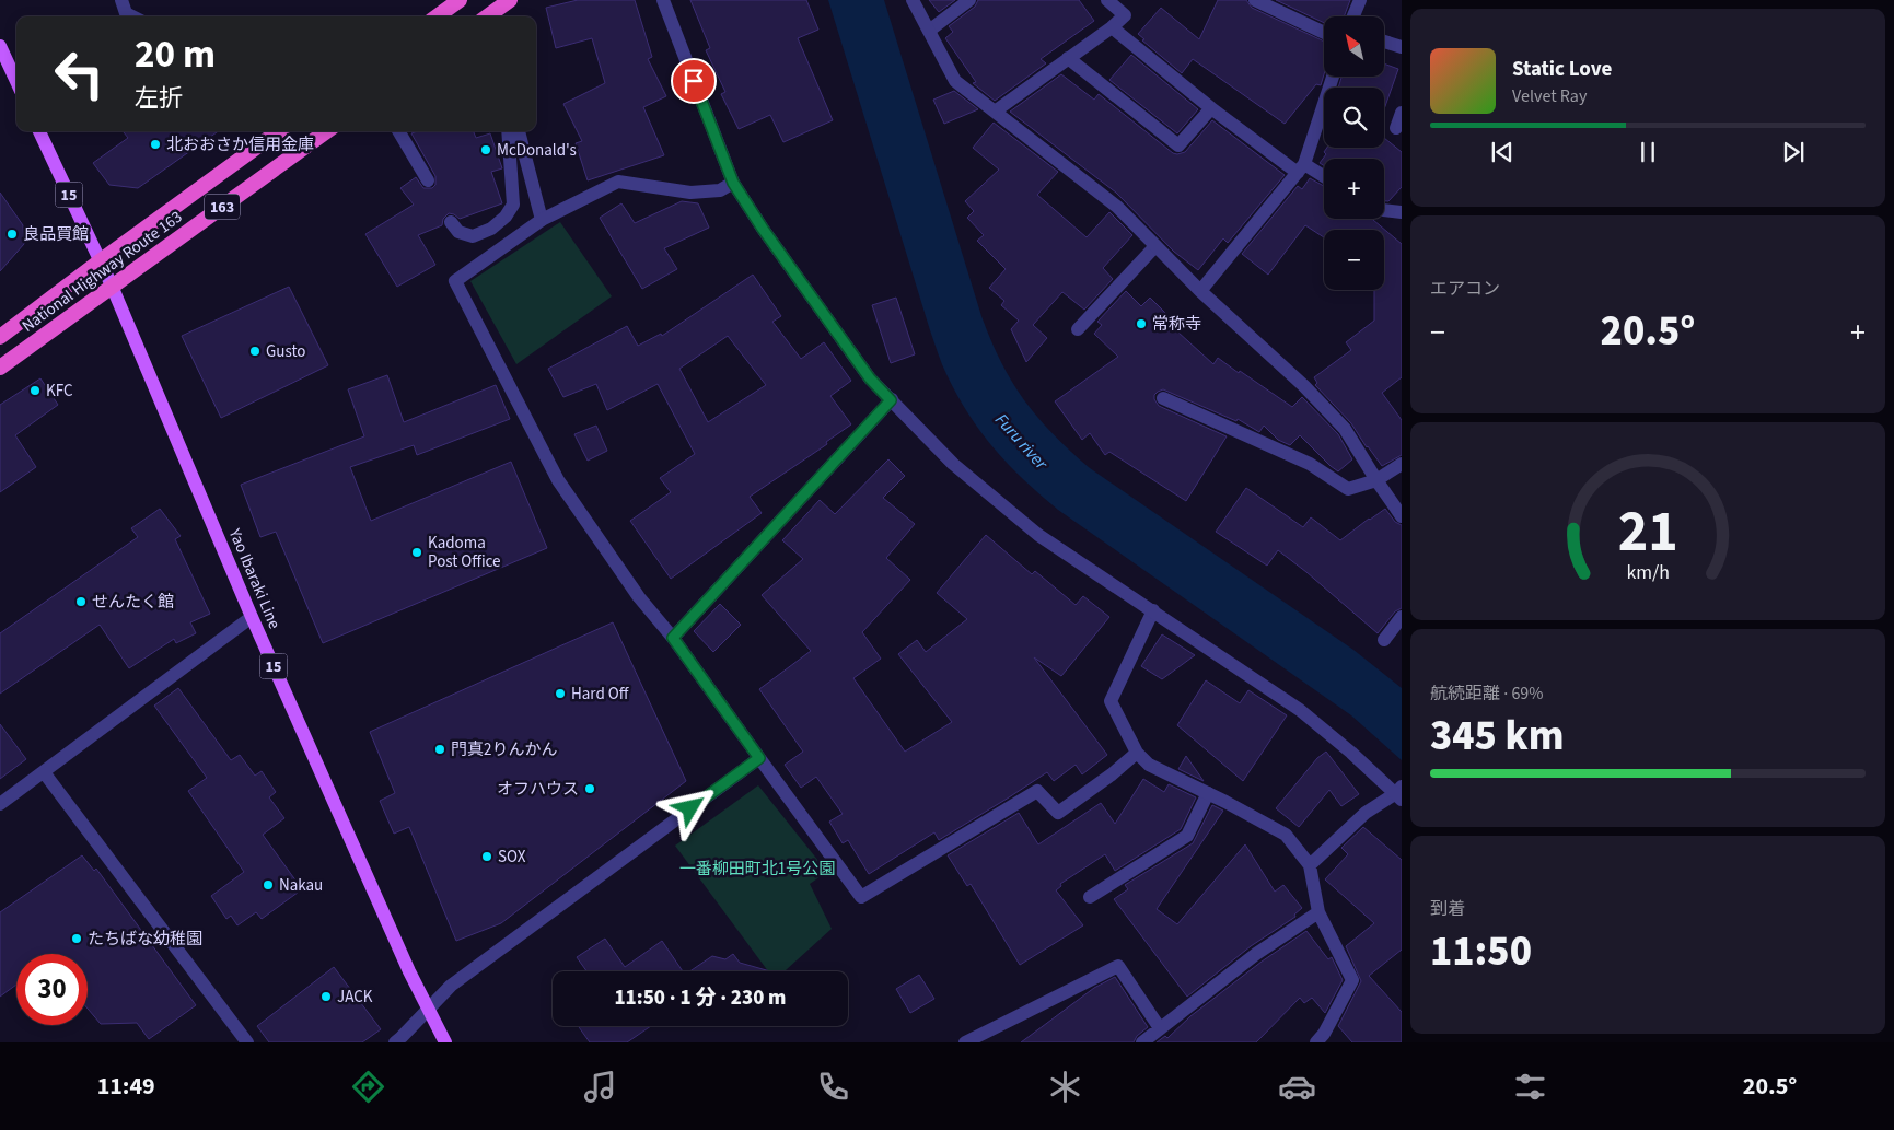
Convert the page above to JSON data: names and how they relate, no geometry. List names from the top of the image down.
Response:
{
  "streets": {
    "highway": ["163", "National Highway Route 163"],
    "main road": ["15", "Yao Ibaraki Line"]
  },
  "crossings": [
    ["National Highway Route 163", "Yao Ibaraki Line"]
  ],
  "water": ["Furu river"],
  "parks": ["一番柳田町北1号公園"],
  "places": [
    "北おおさか信用金庫",
    "McDonald's",
    "良品買館",
    "常称寺",
    "Gusto",
    "KFC",
    "Kadoma Post Office",
    "せんたく館",
    "Hard Off",
    "門真2りんかん",
    "オフハウス",
    "SOX",
    "Nakau",
    "たちばな幼稚園",
    "JACK"
  ],
  "north": "top left",
  "page": {
    "map_buttons": ["+", "−"],
    "turn": ["20 m", "左折"],
    "song": ["Static Love", "Velvet Ray"],
    "tile": [
      "エアコン",
      ["航続距離 · 69%", "345 km"],
      ["到着", "11:50"]
    ],
    "heat": ["−", "20.5°", "+"],
    "limit": "30",
    "trip": "11:50 · 1 分 · 230 m",
    "tabs": ["11:49", "20.5°"],
    "gauge": ["21", "km/h"]
  }
}
